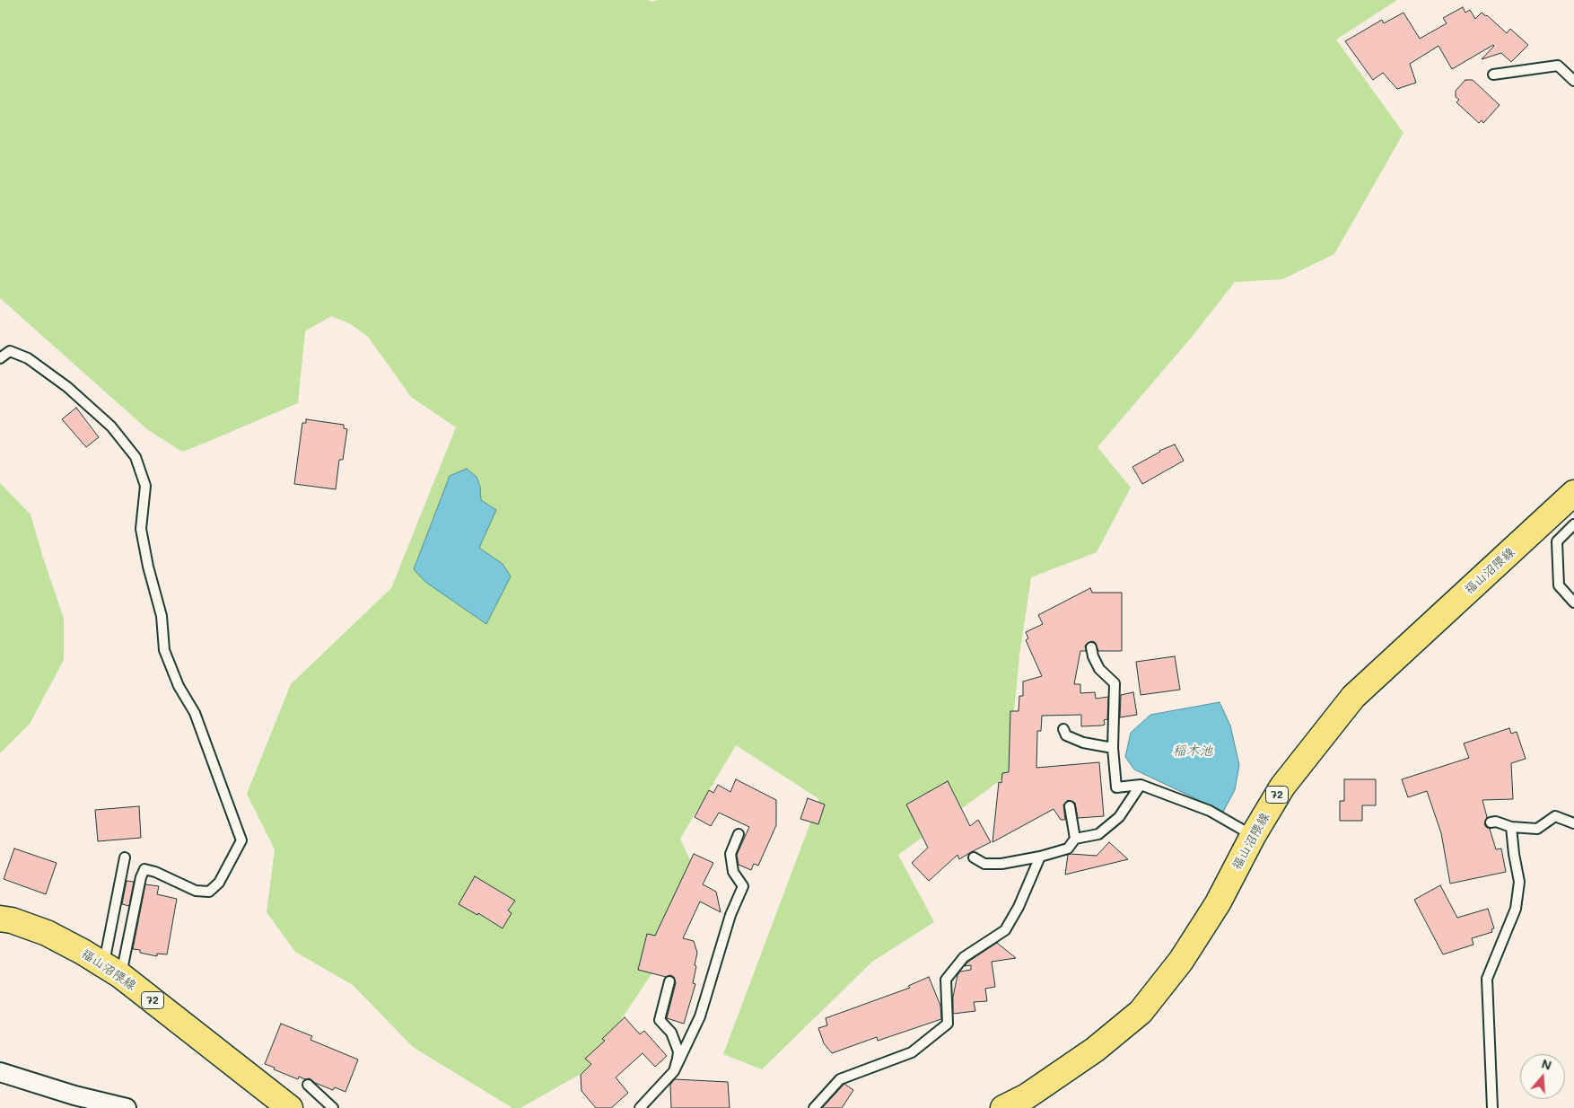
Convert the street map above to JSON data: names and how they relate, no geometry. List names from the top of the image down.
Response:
{
  "streets": {
    "main road": ["福山沼隈線", "72"]
  },
  "water": ["稲木池"],
  "north": "top"
}
